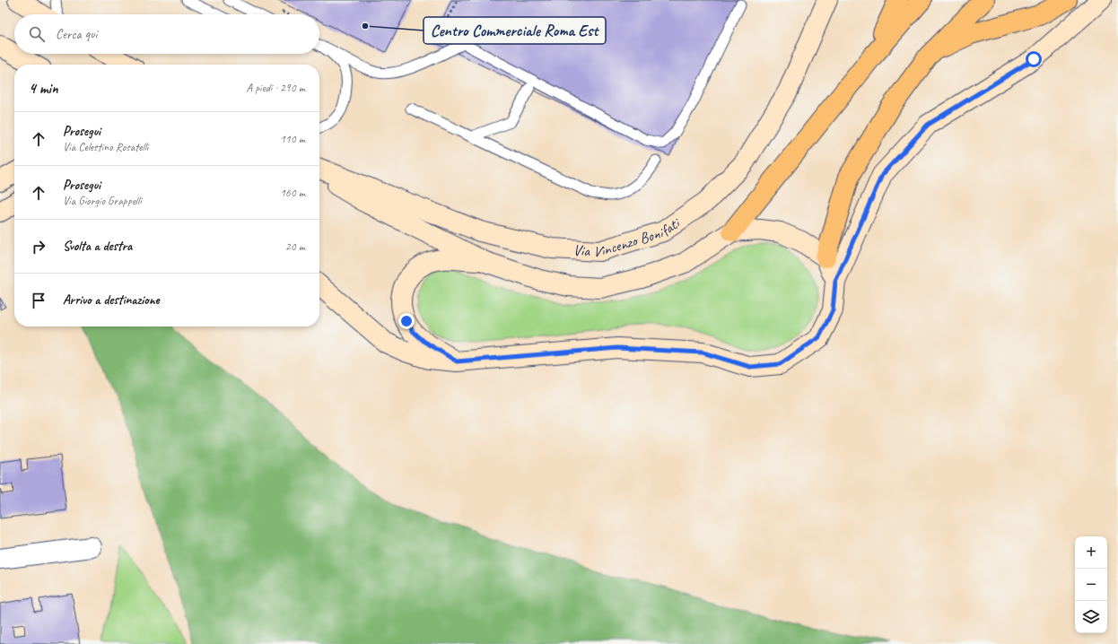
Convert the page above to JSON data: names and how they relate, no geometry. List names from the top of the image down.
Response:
{
  "streets": {
    "main road": ["Via Vincenzo Bonifati"]
  },
  "places": ["Centro Commerciale Roma Est"],
  "page": {
    "search": "Cerca qui",
    "heading": ["4 min", "A piedi · 290 m"],
    "list": [
      ["Prosegui", "Via Celestino Rosatelli", "110 m"],
      ["Prosegui", "Via Giorgio Grappelli", "160 m"],
      ["Svolta a destra", "20 m"],
      "Arrivo a destinazione"
    ],
    "map_buttons": ["+", "−"]
  }
}
